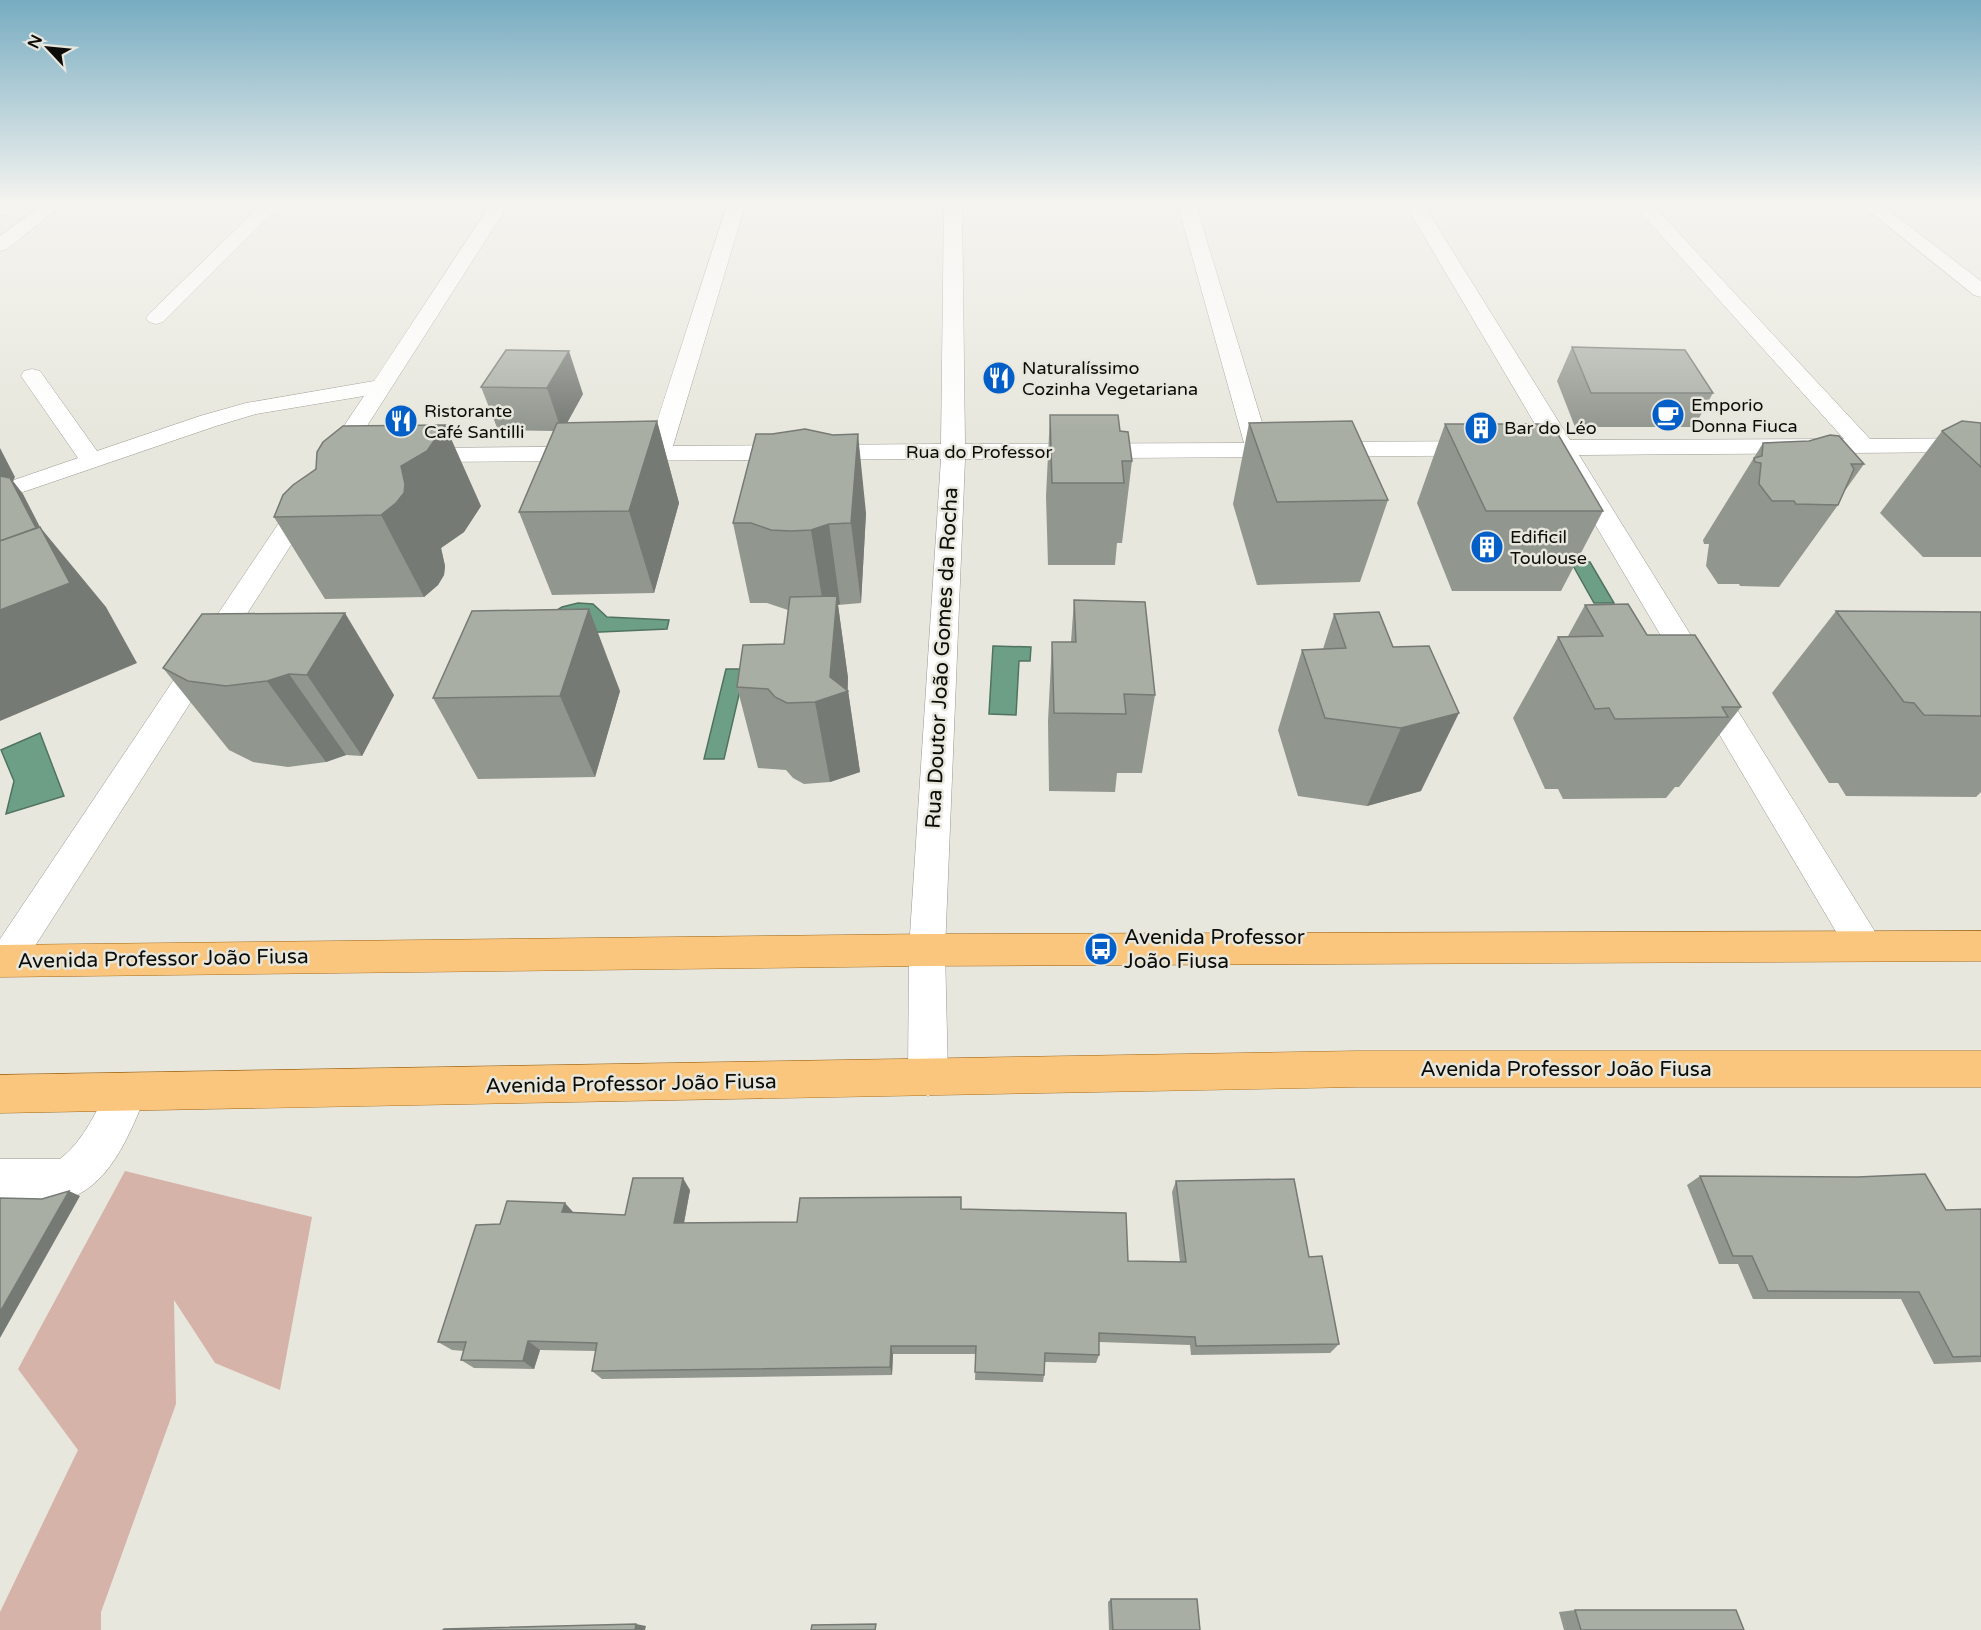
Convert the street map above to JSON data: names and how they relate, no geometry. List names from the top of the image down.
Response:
{
  "streets": {
    "main road": ["Avenida Professor João Fiusa"],
    "street": ["Rua do Professor", "Rua Doutor João Gomes da Rocha"]
  },
  "crossings": [
    ["Rua do Professor", "Rua Doutor João Gomes da Rocha"],
    ["Rua Doutor João Gomes da Rocha", "Avenida Professor João Fiusa"]
  ],
  "places": {
    "restaurant": ["Naturalíssimo Cozinha Vegetariana", "Ristorante Café Santilli"],
    "cafe": ["Emporio Donna Fiuca"],
    "building": ["Bar do Léo", "Edificil Toulouse"],
    "bus stop": ["Avenida Professor João Fiusa"]
  },
  "north": "top left"
}
